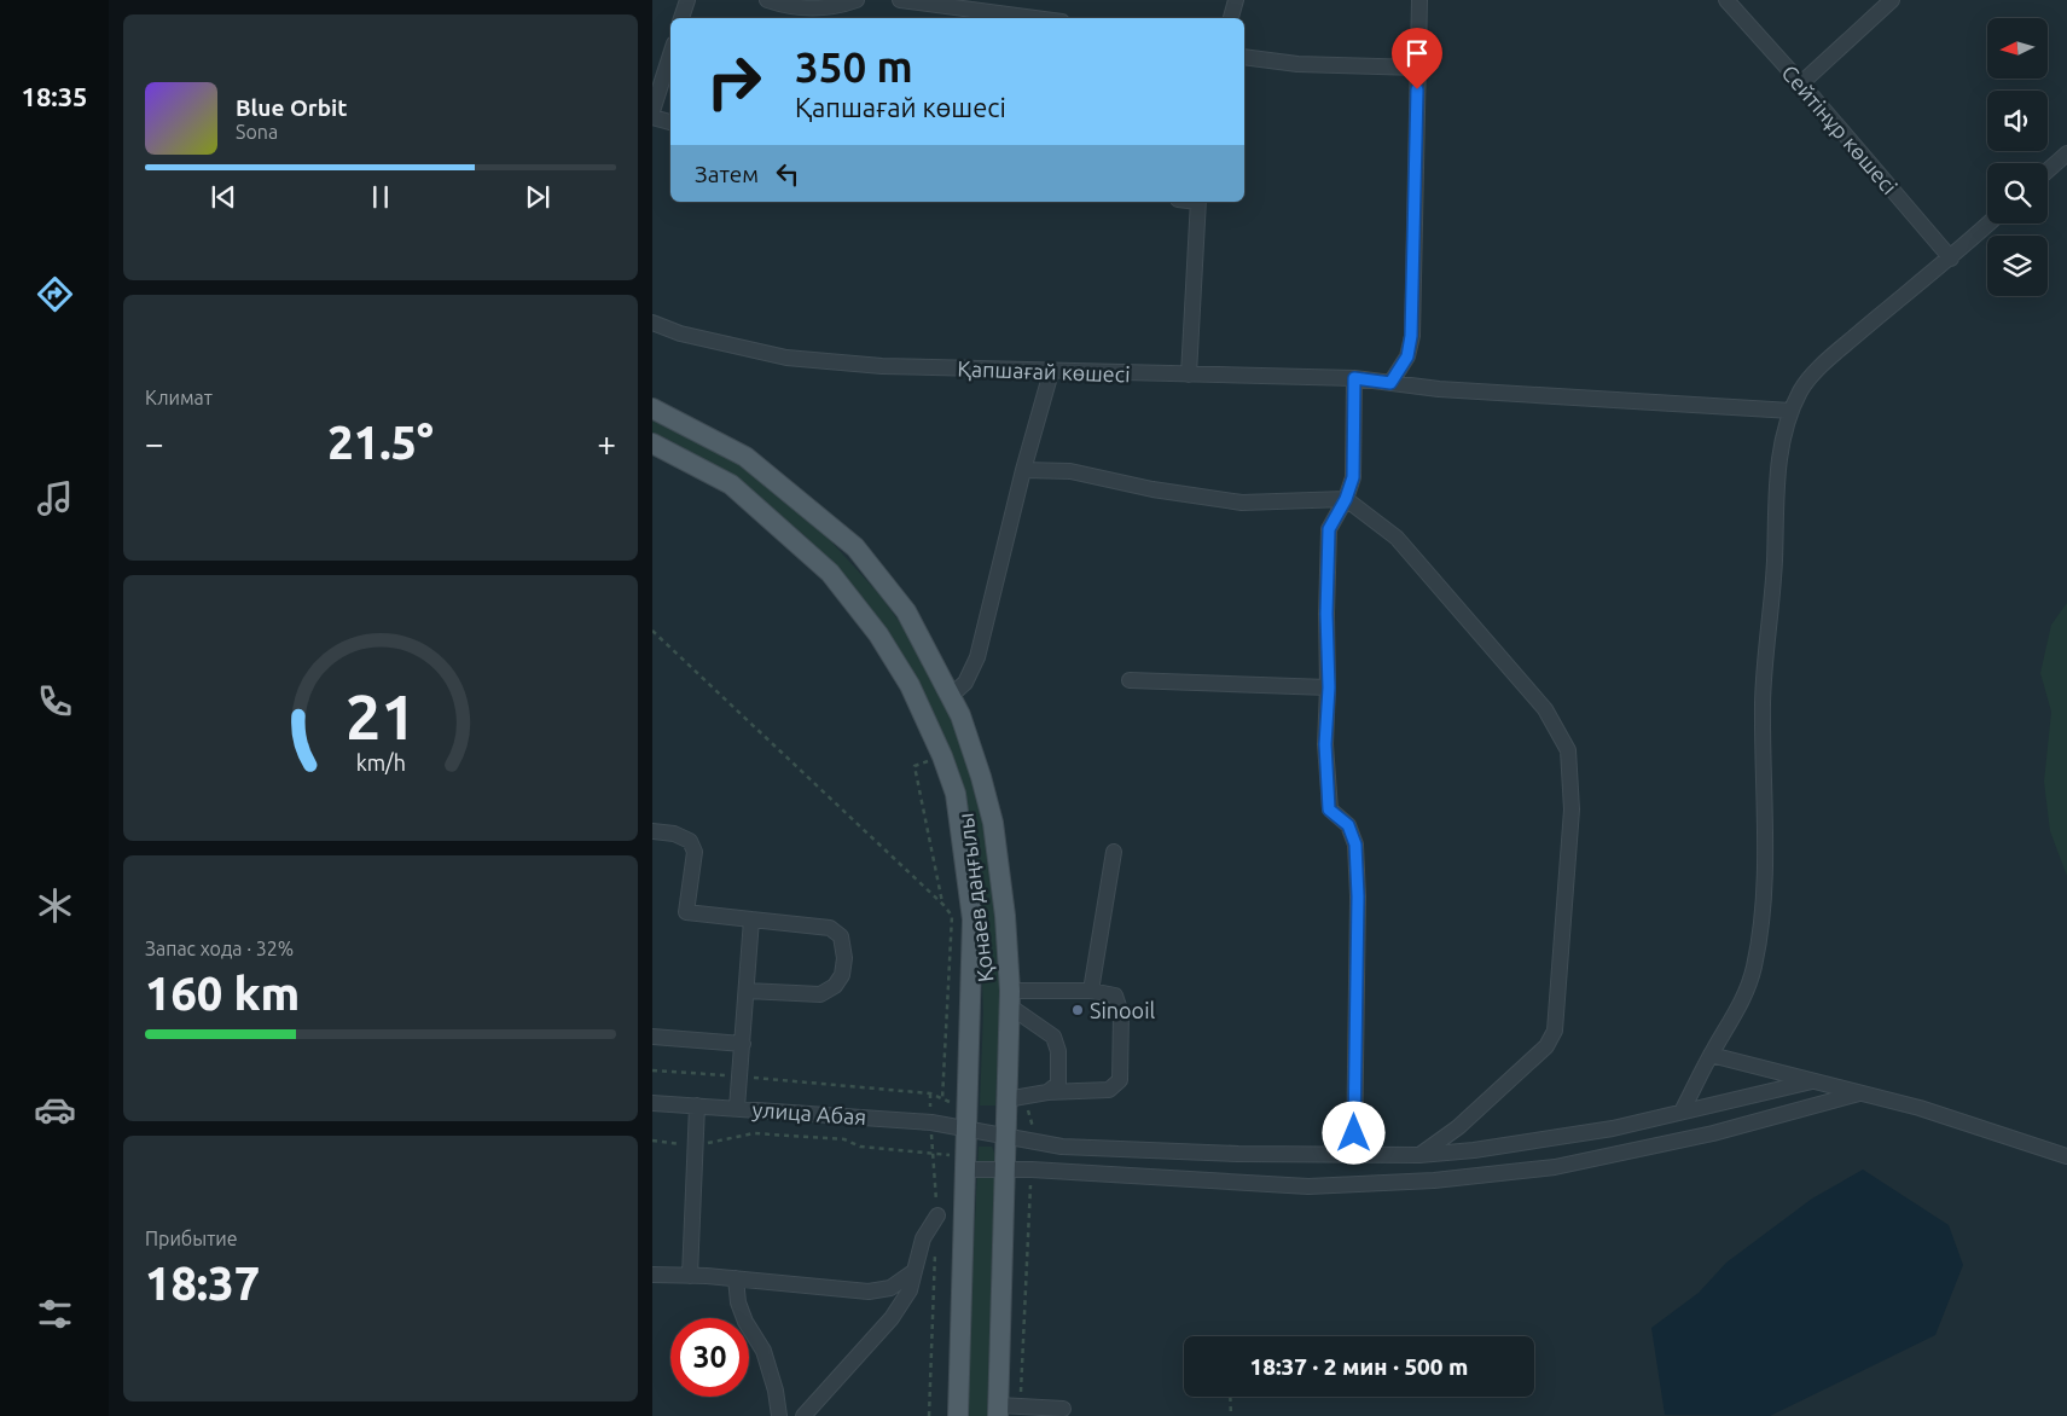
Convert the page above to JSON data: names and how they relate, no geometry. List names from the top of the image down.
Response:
{
  "streets": {
    "main road": ["Қонаев даңғылы"],
    "street": ["Сейтінұр көшесі", "Қапшағай көшесі", "улица Абая"]
  },
  "crossings": [
    ["Қонаев даңғылы", "улица Абая"]
  ],
  "places": ["Sinooil"],
  "north": "left",
  "page": {
    "tabs": "18:35",
    "turn": ["350 m", "Қапшағай көшесі"],
    "song": ["Blue Orbit", "Sona"],
    "then": "Затем",
    "tile": [
      "Климат",
      ["Запас хода · 32%", "160 km"],
      ["Прибытие", "18:37"]
    ],
    "heat": ["−", "21.5°", "+"],
    "limit": "30",
    "trip": "18:37 · 2 мин · 500 m",
    "gauge": ["21", "km/h"]
  }
}
